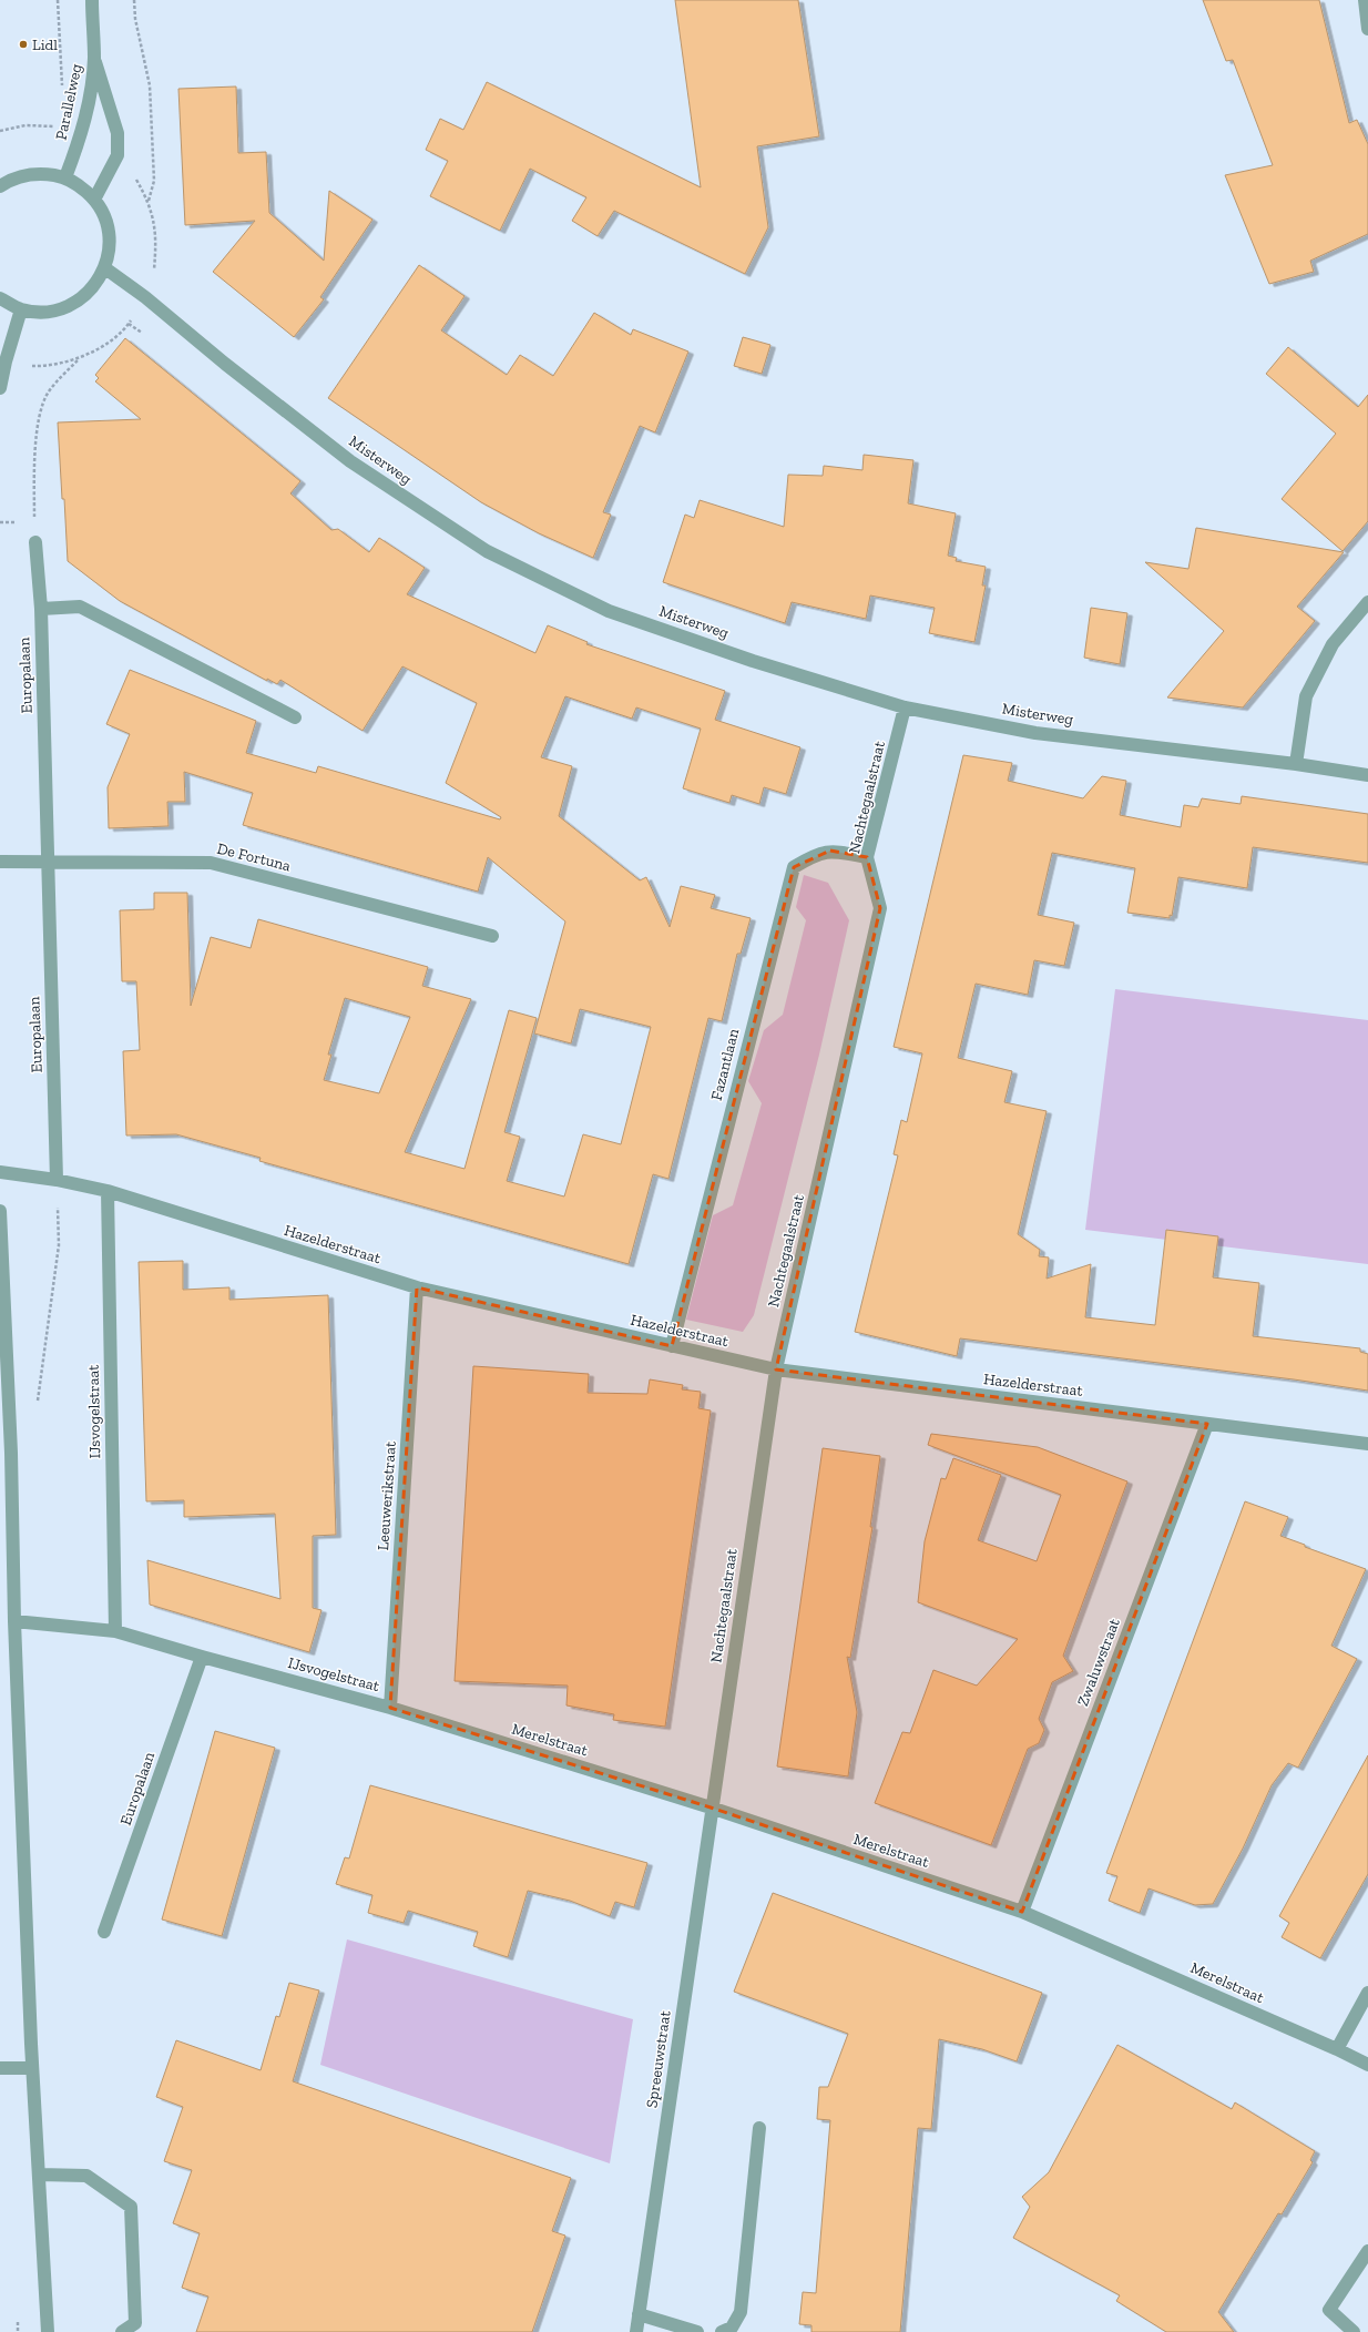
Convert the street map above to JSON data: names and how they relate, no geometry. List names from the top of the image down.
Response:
{
  "streets": {
    "street": [
      "Parallelweg",
      "Misterweg",
      "Europalaan",
      "Nachtegaalstraat",
      "De Fortuna",
      "Fazantlaan",
      "Hazelderstraat",
      "IJsvogelstraat",
      "Leeuwerikstraat",
      "Zwaluwstraat",
      "Merelstraat",
      "Spreeuwstraat"
    ]
  },
  "crossings": [
    ["Misterweg", "Nachtegaalstraat"],
    ["Europalaan", "De Fortuna"],
    ["Europalaan", "Hazelderstraat"],
    ["Europalaan", "IJsvogelstraat"],
    ["Nachtegaalstraat", "Fazantlaan"],
    ["Nachtegaalstraat", "Hazelderstraat"],
    ["Nachtegaalstraat", "Merelstraat"],
    ["Nachtegaalstraat", "Spreeuwstraat"],
    ["Fazantlaan", "Hazelderstraat"],
    ["Hazelderstraat", "IJsvogelstraat"],
    ["Hazelderstraat", "Leeuwerikstraat"],
    ["Hazelderstraat", "Zwaluwstraat"],
    ["IJsvogelstraat", "Leeuwerikstraat"],
    ["IJsvogelstraat", "Merelstraat"],
    ["Leeuwerikstraat", "Merelstraat"],
    ["Zwaluwstraat", "Merelstraat"],
    ["Merelstraat", "Spreeuwstraat"]
  ],
  "places": ["Lidl"]
}
